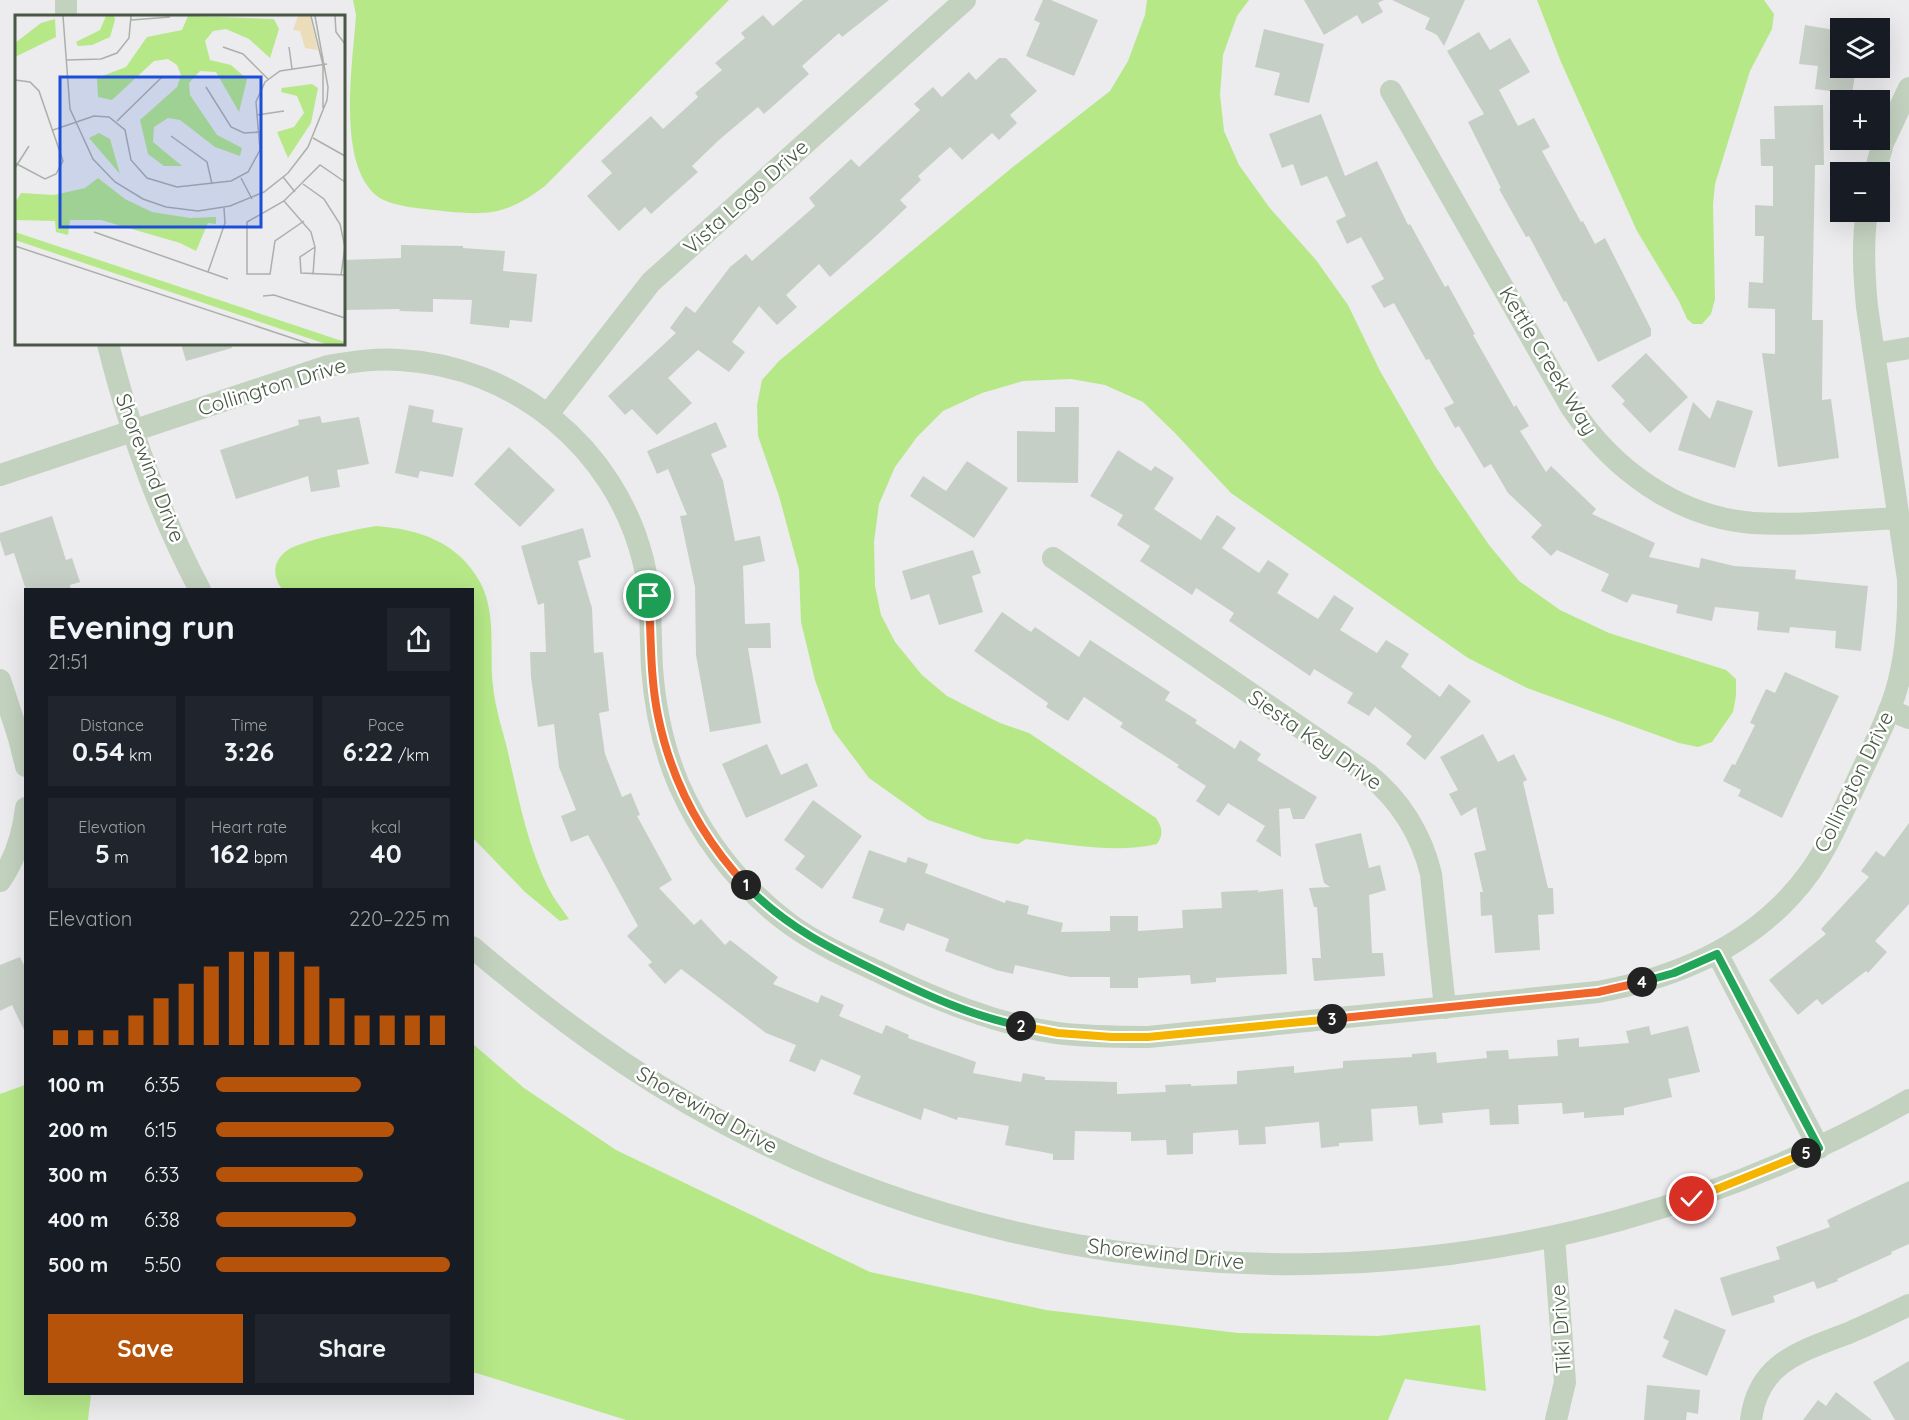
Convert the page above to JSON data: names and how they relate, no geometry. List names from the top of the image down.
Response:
{
  "streets": {
    "street": [
      "Vista Logo Drive",
      "Kettle Creek Way",
      "Collington Drive",
      "Shorewind Drive",
      "Siesta Key Drive",
      "Tiki Drive"
    ]
  },
  "crossings": [
    ["Vista Logo Drive", "Collington Drive"],
    ["Kettle Creek Way", "Collington Drive"],
    ["Collington Drive", "Shorewind Drive"],
    ["Collington Drive", "Siesta Key Drive"],
    ["Shorewind Drive", "Tiki Drive"]
  ],
  "page": {
    "map_buttons": ["+", "−"],
    "heading": ["Evening run", "21:51"],
    "stats": [
      ["Distance", "0.54 km"],
      ["Time", "3:26"],
      ["Pace", "6:22 /km"],
      ["Elevation", "5 m"],
      ["Heart rate", "162 bpm"],
      ["kcal", "40"]
    ],
    "pins": [
      "1",
      "4",
      "3",
      "2",
      "5"
    ],
    "chart": ["Elevation", "220–225 m"],
    "list": [
      {
        "name": "100 m",
        "note": "6:35"
      },
      {
        "name": "200 m",
        "note": "6:15"
      },
      {
        "name": "300 m",
        "note": "6:33"
      },
      {
        "name": "400 m",
        "note": "6:38"
      },
      {
        "name": "500 m",
        "note": "5:50"
      }
    ],
    "buttons": ["Save", "Share"]
  }
}
